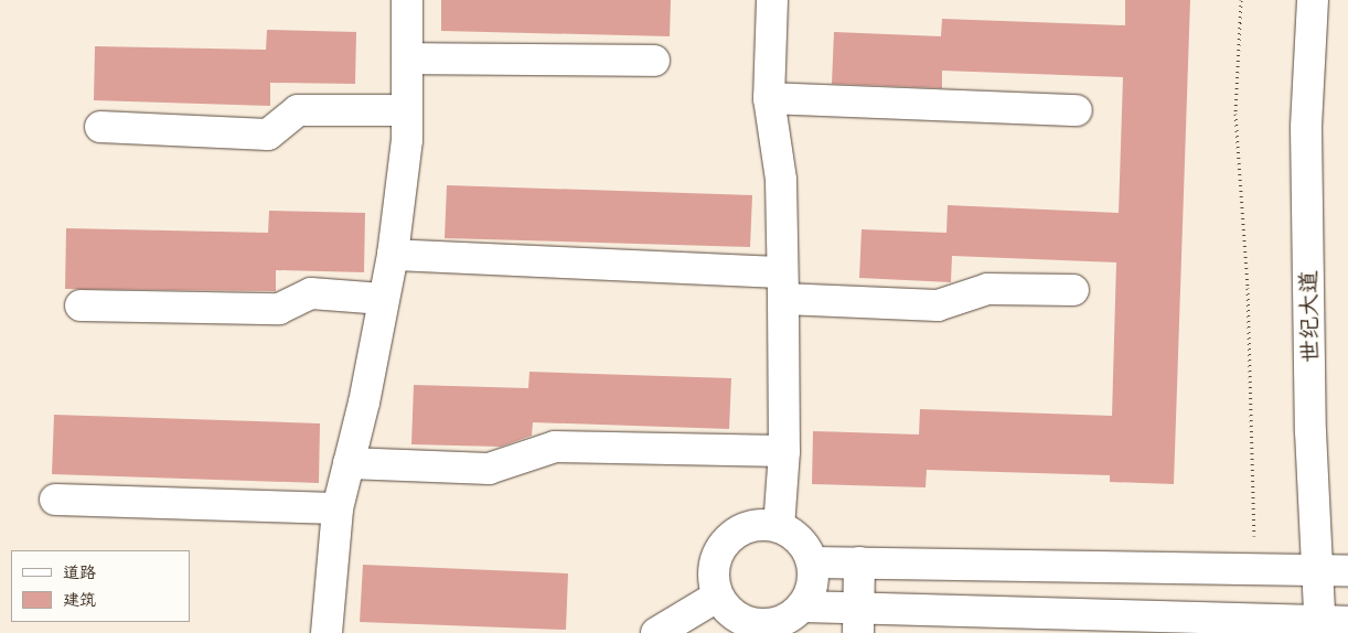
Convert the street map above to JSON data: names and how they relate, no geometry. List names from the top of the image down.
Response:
{
  "streets": {
    "street": ["世纪大道"]
  },
  "legend": ["道路", "建筑"]
}
